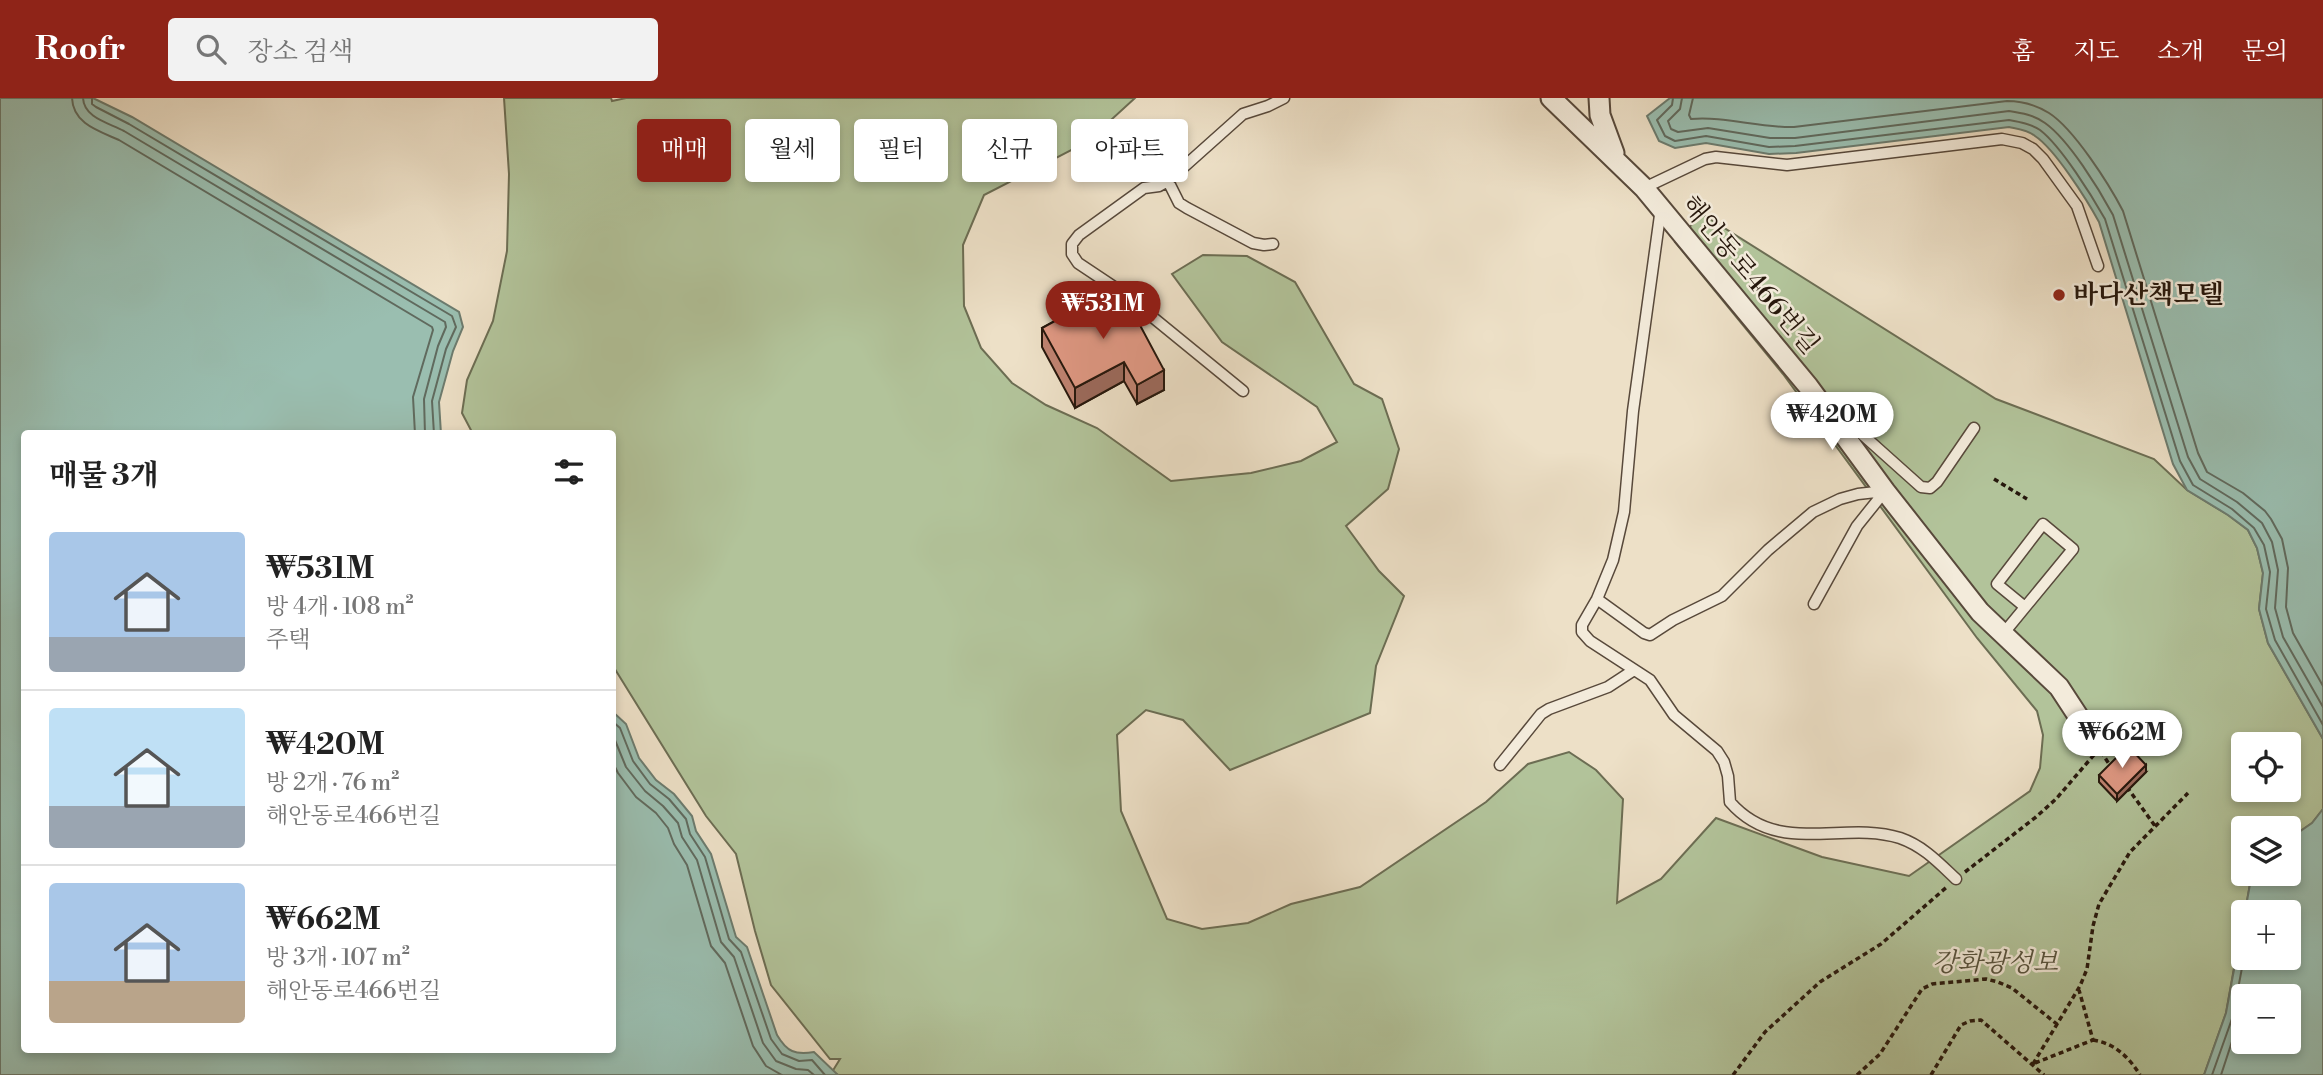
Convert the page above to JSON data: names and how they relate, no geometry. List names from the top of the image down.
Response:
{
  "streets": {
    "street": ["해안동로466번길"]
  },
  "parks": ["강화광성보"],
  "places": ["바다산책모텔"],
  "page": {
    "header": "Roofr",
    "search": "장소 검색",
    "nav": [
      "홈",
      "지도",
      "소개",
      "문의"
    ],
    "chip": [
      "매매",
      "월세",
      "필터",
      "신규",
      "아파트"
    ],
    "price": ["₩531M", "₩420M", "₩662M"],
    "heading": "매물 3개",
    "list": [
      {
        "name": "₩531M",
        "note": "방 4개 · 108 m² · 주택"
      },
      {
        "name": "₩420M",
        "note": "방 2개 · 76 m² · 해안동로466번길"
      },
      {
        "name": "₩662M",
        "note": "방 3개 · 107 m² · 해안동로466번길"
      }
    ],
    "map_buttons": ["+", "−"]
  }
}
